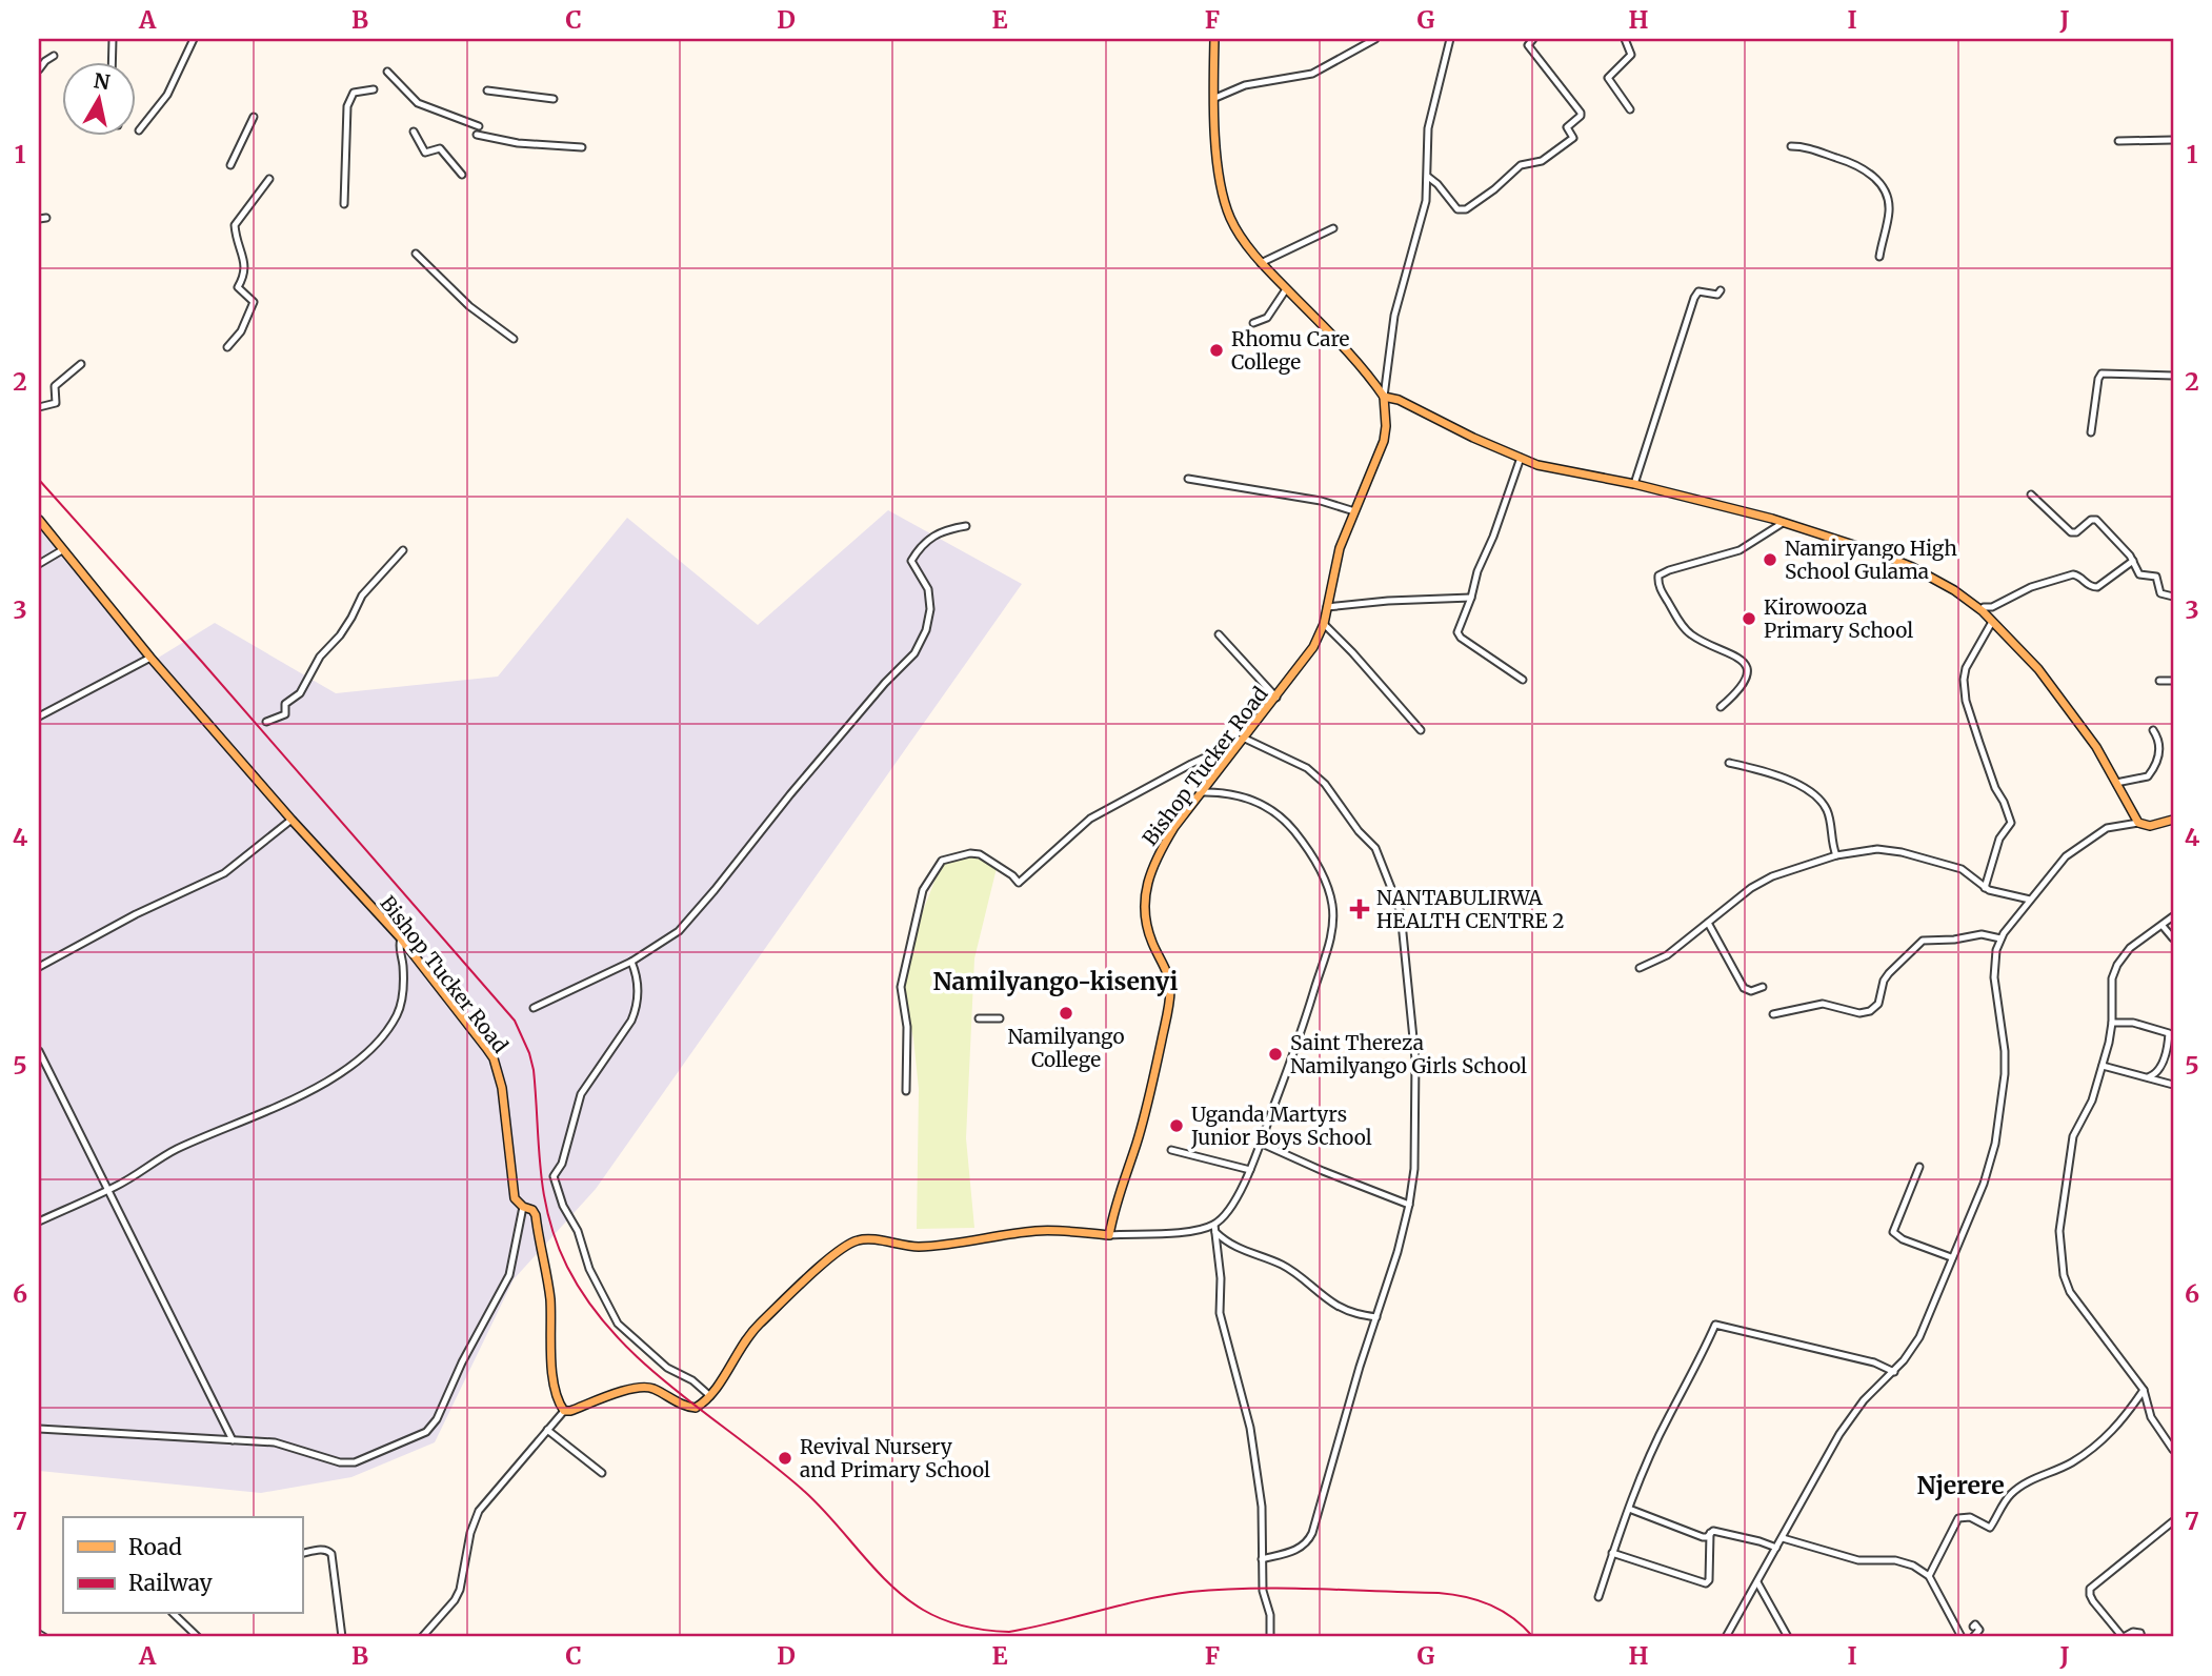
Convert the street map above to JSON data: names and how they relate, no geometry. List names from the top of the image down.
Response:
{
  "streets": {
    "main road": ["Bishop Tucker Road"]
  },
  "districts": ["Namilyango-kisenyi", "Njerere"],
  "places": {
    "other": [
      "Rhomu Care College",
      "Namiryango High School Gulama",
      "Kirowooza Primary School",
      "Namilyango College",
      "Saint Thereza Namilyango Girls School",
      "Uganda Martyrs Junior Boys School",
      "Revival Nursery and Primary School"
    ],
    "health": ["NANTABULIRWA HEALTH CENTRE 2"]
  },
  "legend": ["Road", "Railway"],
  "north": "top",
  "grid": {
    "columns": [
      "A",
      "B",
      "C",
      "D",
      "E",
      "F",
      "G",
      "H",
      "I",
      "J"
    ],
    "rows": [
      "1",
      "2",
      "3",
      "4",
      "5",
      "6",
      "7"
    ]
  }
}
